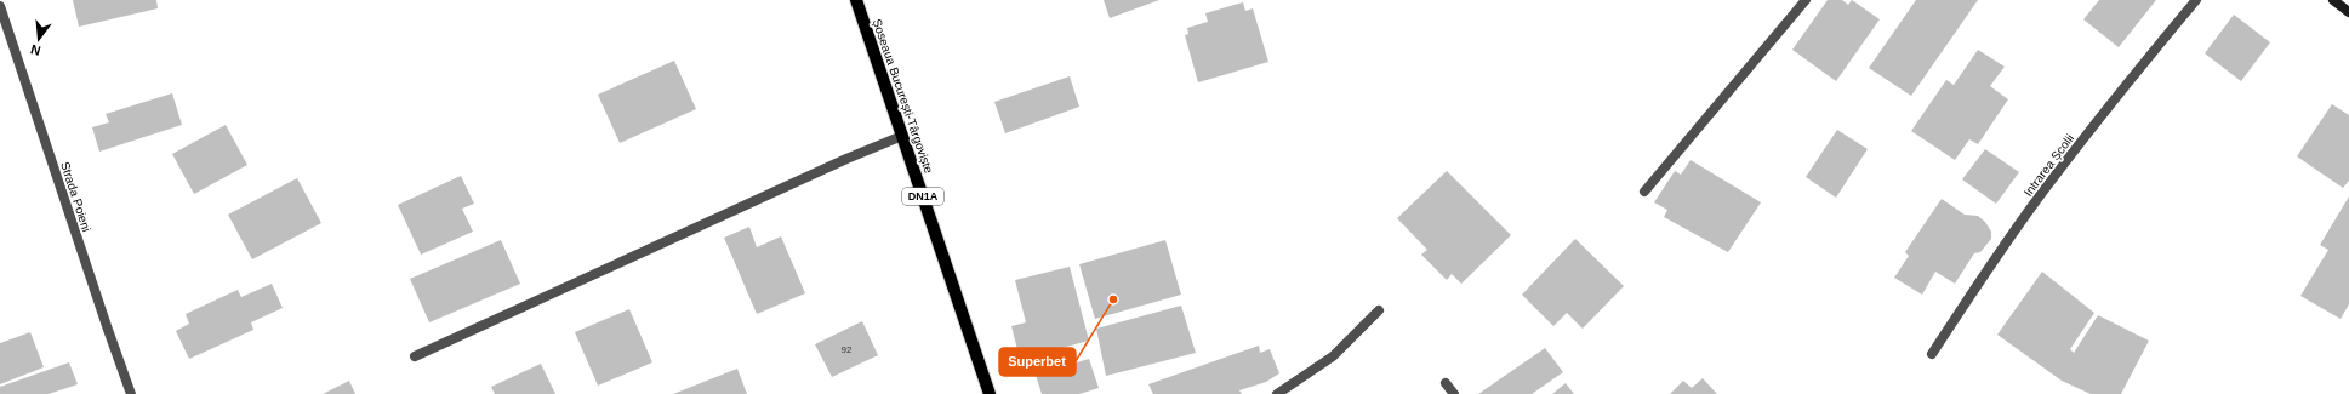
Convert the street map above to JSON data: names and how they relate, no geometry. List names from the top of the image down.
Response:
{
  "streets": {
    "main road": ["Șoseaua București-Târgoviște", "DN1A"],
    "street": ["Intrarea Școlii", "Strada Poieni"]
  },
  "places": ["Superbet"],
  "house_numbers": ["92"],
  "north": "bottom"
}
